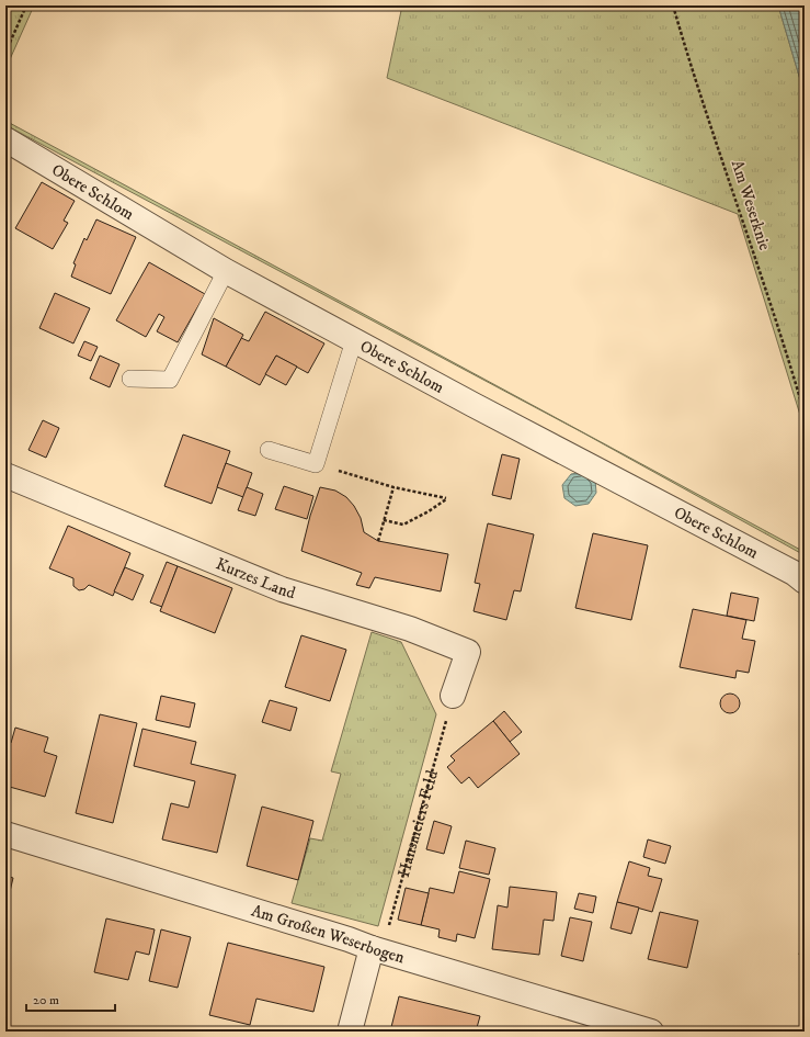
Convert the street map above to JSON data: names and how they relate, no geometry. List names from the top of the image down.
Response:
{
  "streets": {
    "street": ["Obere Schlom", "Kurzes Land", "Am Großen Weserbogen"],
    "path": ["Am Weserknie", "Hansmeiers Feld"]
  },
  "crossings": [
    ["Kurzes Land", "Hansmeiers Feld"],
    ["Hansmeiers Feld", "Am Großen Weserbogen"]
  ],
  "scale_bar": "20 m"
}
